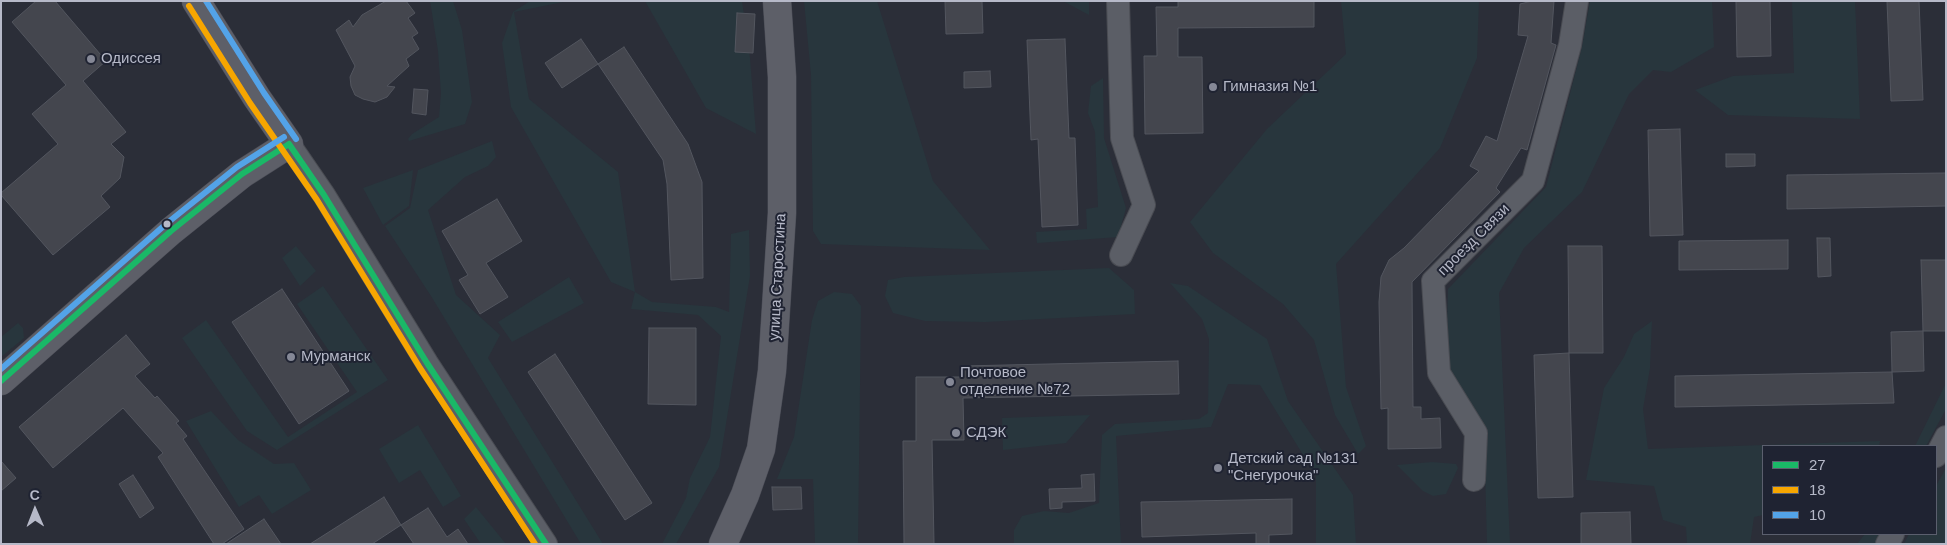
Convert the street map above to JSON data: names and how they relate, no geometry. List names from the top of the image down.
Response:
{
  "streets": {
    "main road": ["улица Старостина"],
    "street": ["проезд Связи"]
  },
  "places": [
    "Одиссея",
    "Гимназия №1",
    "Мурманск",
    "Почтовое отделение №72",
    "СДЭК",
    "Детский сад №131 \"Снегурочка\""
  ],
  "lines": ["transit line 10", "transit line 18", "transit line 27"],
  "legend": ["27", "18", "10"],
  "north": "top"
}
